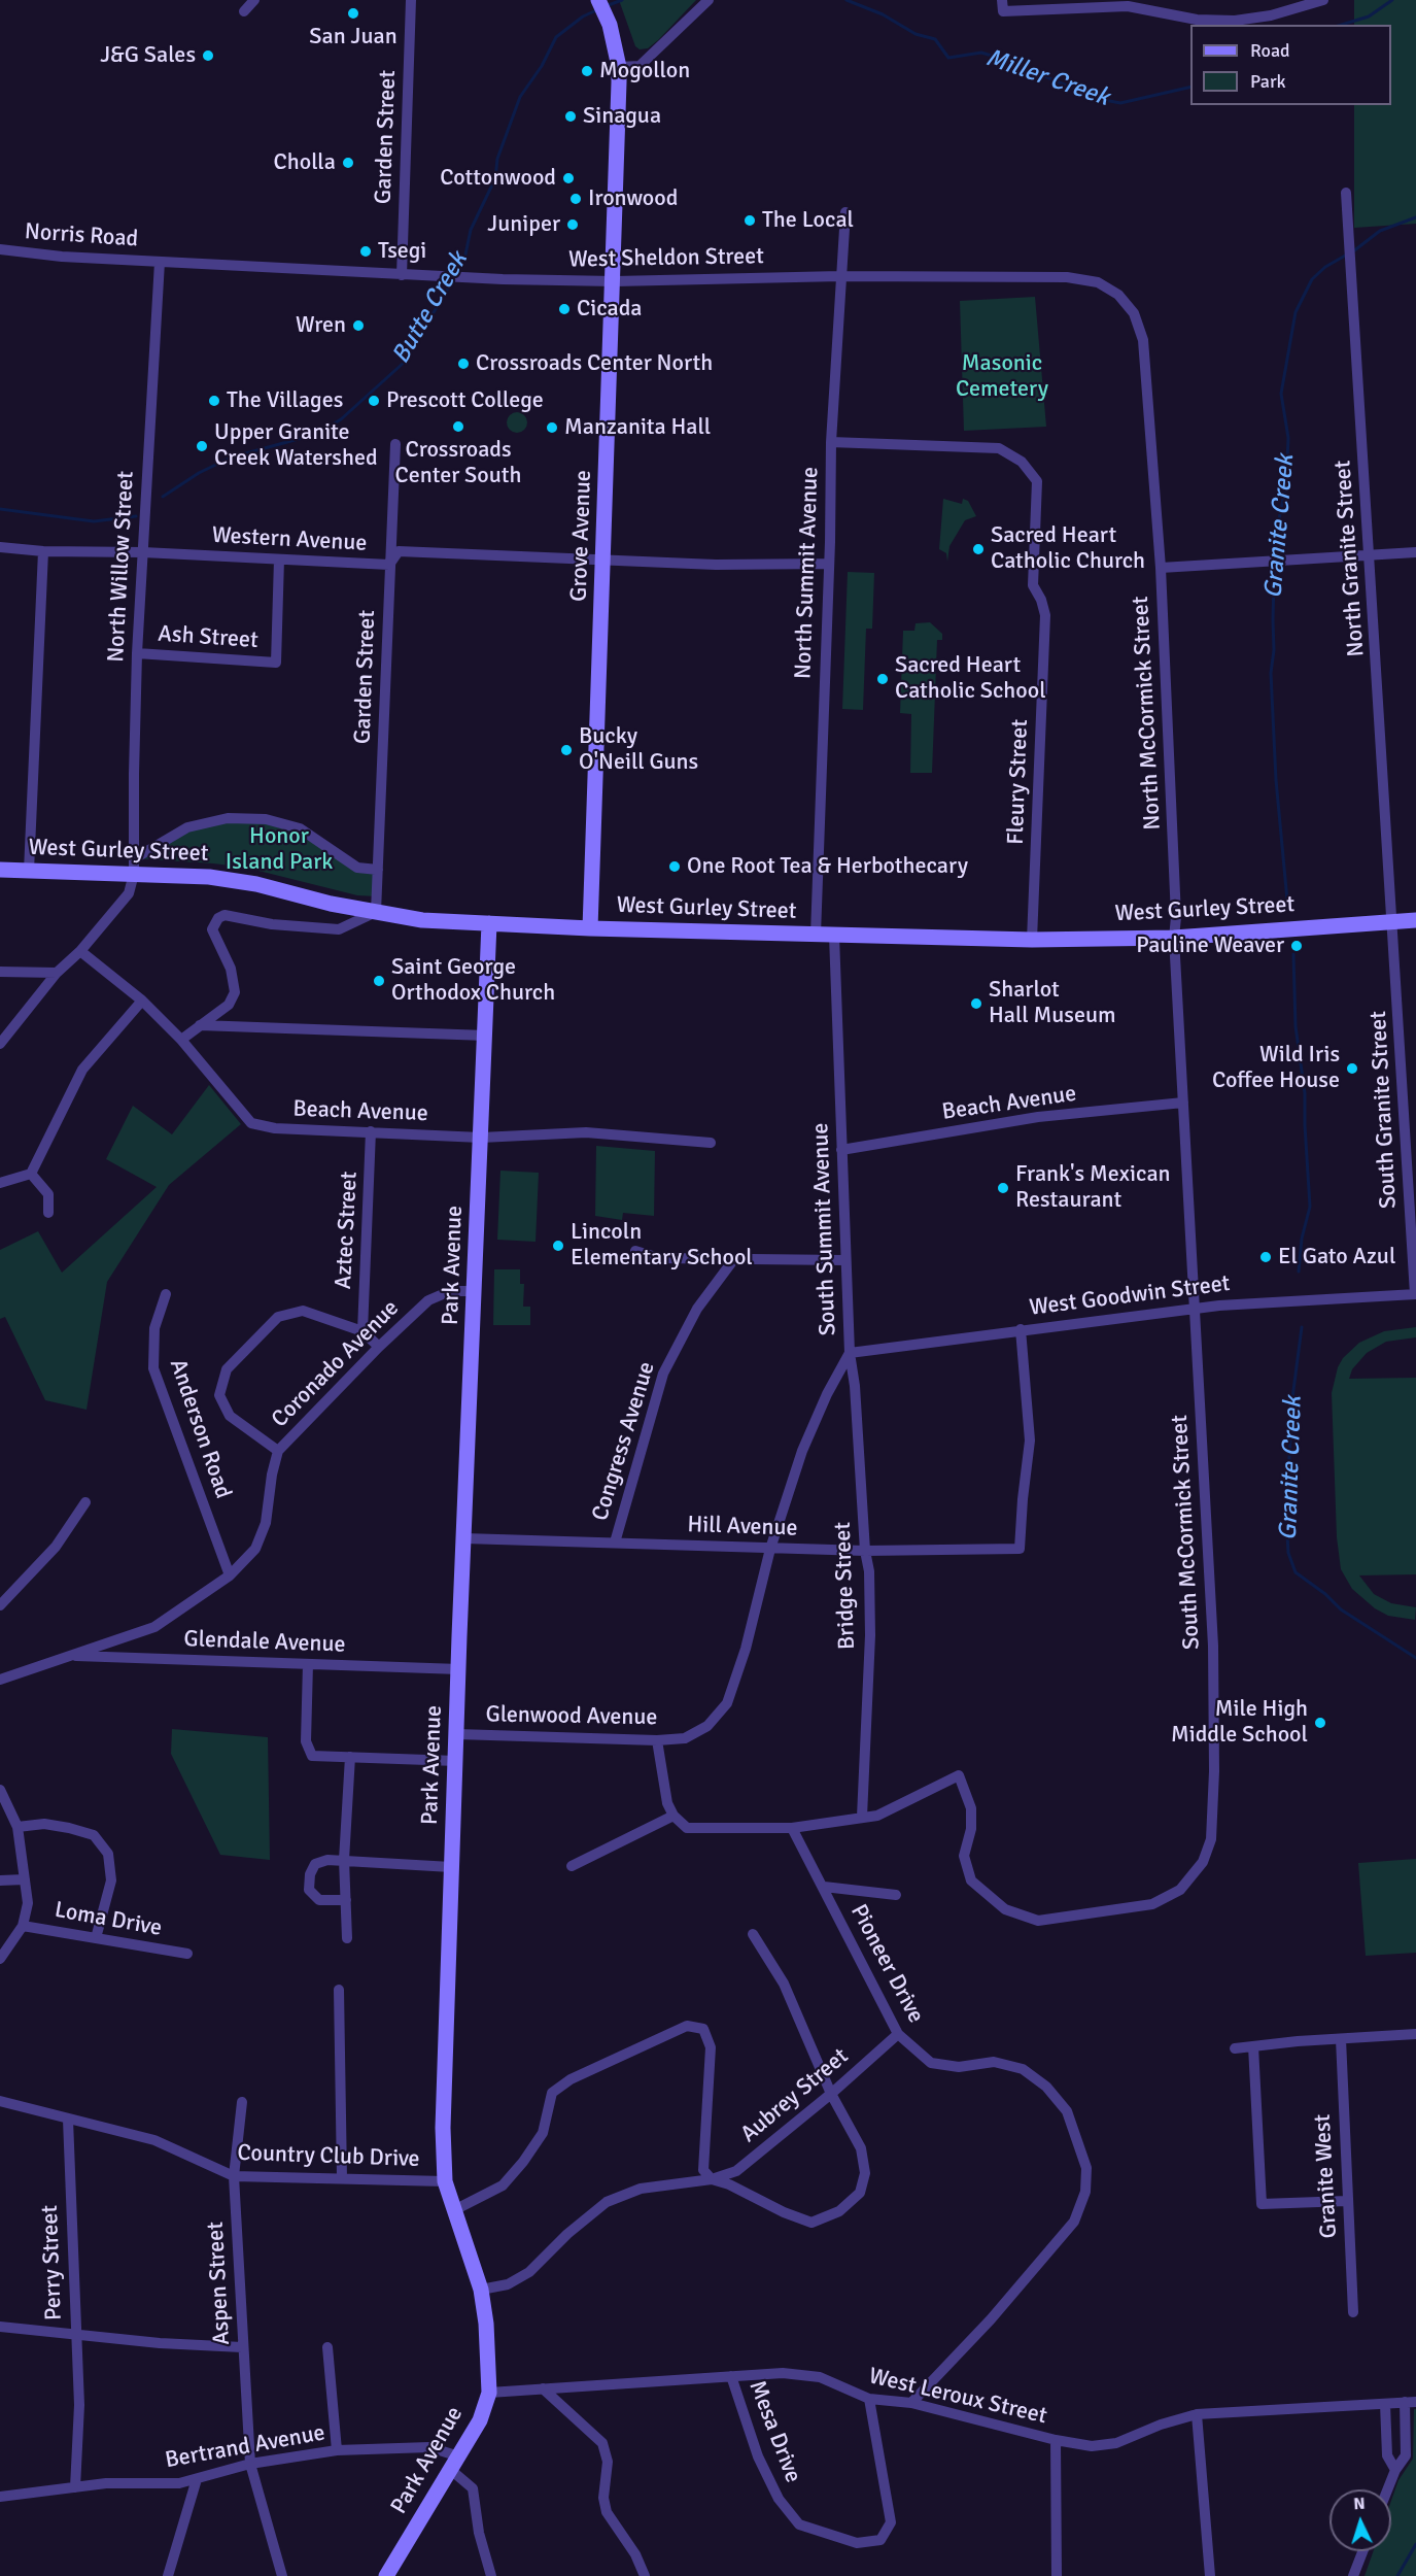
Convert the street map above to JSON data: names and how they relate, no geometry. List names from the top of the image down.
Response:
{
  "streets": {
    "main road": ["Grove Avenue", "West Gurley Street", "Park Avenue"],
    "street": [
      "Garden Street",
      "Norris Road",
      "West Sheldon Street",
      "Western Avenue",
      "North Granite Street",
      "North Willow Street",
      "North Summit Avenue",
      "Ash Street",
      "North McCormick Street",
      "Fleury Street",
      "Beach Avenue",
      "South Granite Street",
      "South Summit Avenue",
      "Aztec Street",
      "West Goodwin Street",
      "Coronado Avenue",
      "Anderson Road",
      "Congress Avenue",
      "Hill Avenue",
      "South McCormick Street",
      "Bridge Street",
      "Glendale Avenue",
      "Glenwood Avenue",
      "Loma Drive",
      "Pioneer Drive",
      "Aubrey Street",
      "Country Club Drive",
      "Granite West",
      "Perry Street",
      "Aspen Street",
      "West Leroux Street",
      "Mesa Drive",
      "Bertrand Avenue"
    ]
  },
  "crossings": [
    ["Garden Street", "West Sheldon Street"],
    ["Garden Street", "Western Avenue"],
    ["Garden Street", "West Gurley Street"],
    ["Norris Road", "West Sheldon Street"],
    ["Norris Road", "North Willow Street"],
    ["West Sheldon Street", "Grove Avenue"],
    ["West Sheldon Street", "North Willow Street"],
    ["West Sheldon Street", "North Summit Avenue"],
    ["West Sheldon Street", "North McCormick Street"],
    ["Grove Avenue", "Western Avenue"],
    ["Grove Avenue", "West Gurley Street"],
    ["Western Avenue", "North Willow Street"],
    ["Western Avenue", "North Summit Avenue"],
    ["Western Avenue", "Ash Street"],
    ["North Granite Street", "West Gurley Street"],
    ["North Granite Street", "South Granite Street"],
    ["North Willow Street", "Ash Street"],
    ["North Willow Street", "West Gurley Street"],
    ["North Summit Avenue", "Fleury Street"],
    ["North Summit Avenue", "West Gurley Street"],
    ["North McCormick Street", "West Gurley Street"],
    ["North McCormick Street", "South McCormick Street"],
    ["Fleury Street", "West Gurley Street"],
    ["West Gurley Street", "South Granite Street"],
    ["West Gurley Street", "South Summit Avenue"],
    ["West Gurley Street", "Park Avenue"],
    ["West Gurley Street", "South McCormick Street"],
    ["Beach Avenue", "South Summit Avenue"],
    ["Beach Avenue", "Aztec Street"],
    ["Beach Avenue", "Park Avenue"],
    ["Beach Avenue", "South McCormick Street"],
    ["South Granite Street", "West Goodwin Street"],
    ["South Summit Avenue", "West Goodwin Street"],
    ["South Summit Avenue", "Hill Avenue"],
    ["South Summit Avenue", "Bridge Street"],
    ["South Summit Avenue", "Glenwood Avenue"],
    ["Park Avenue", "Coronado Avenue"],
    ["Park Avenue", "Hill Avenue"],
    ["Park Avenue", "Glendale Avenue"],
    ["Park Avenue", "Glenwood Avenue"],
    ["Park Avenue", "Country Club Drive"],
    ["Park Avenue", "West Leroux Street"],
    ["Park Avenue", "Bertrand Avenue"],
    ["West Goodwin Street", "Hill Avenue"],
    ["West Goodwin Street", "South McCormick Street"],
    ["West Goodwin Street", "Bridge Street"],
    ["Coronado Avenue", "Anderson Road"],
    ["Coronado Avenue", "Glendale Avenue"],
    ["Congress Avenue", "Hill Avenue"],
    ["Hill Avenue", "Bridge Street"],
    ["South McCormick Street", "Bridge Street"],
    ["Pioneer Drive", "Aubrey Street"],
    ["Pioneer Drive", "West Leroux Street"],
    ["Country Club Drive", "Perry Street"],
    ["Country Club Drive", "Aspen Street"],
    ["Perry Street", "Bertrand Avenue"],
    ["Aspen Street", "Bertrand Avenue"],
    ["West Leroux Street", "Mesa Drive"]
  ],
  "water": ["Miller Creek", "Butte Creek", "Granite Creek"],
  "parks": ["Masonic Cemetery", "Honor Island Park"],
  "places": [
    "San Juan",
    "J&G Sales",
    "Mogollon",
    "Sinagua",
    "Cholla",
    "Cottonwood",
    "Ironwood",
    "The Local",
    "Juniper",
    "Tsegi",
    "Cicada",
    "Wren",
    "Crossroads Center North",
    "The Villages",
    "Prescott College",
    "Crossroads Center South",
    "Manzanita Hall",
    "Upper Granite Creek Watershed",
    "Sacred Heart Catholic Church",
    "Sacred Heart Catholic School",
    "Bucky O'Neill Guns",
    "One Root Tea & Herbothecary",
    "Pauline Weaver",
    "Saint George Orthodox Church",
    "Sharlot Hall Museum",
    "Wild Iris Coffee House",
    "Frank's Mexican Restaurant",
    "Lincoln Elementary School",
    "El Gato Azul",
    "Mile High Middle School"
  ],
  "legend": ["Road", "Park"],
  "north": "top"
}
